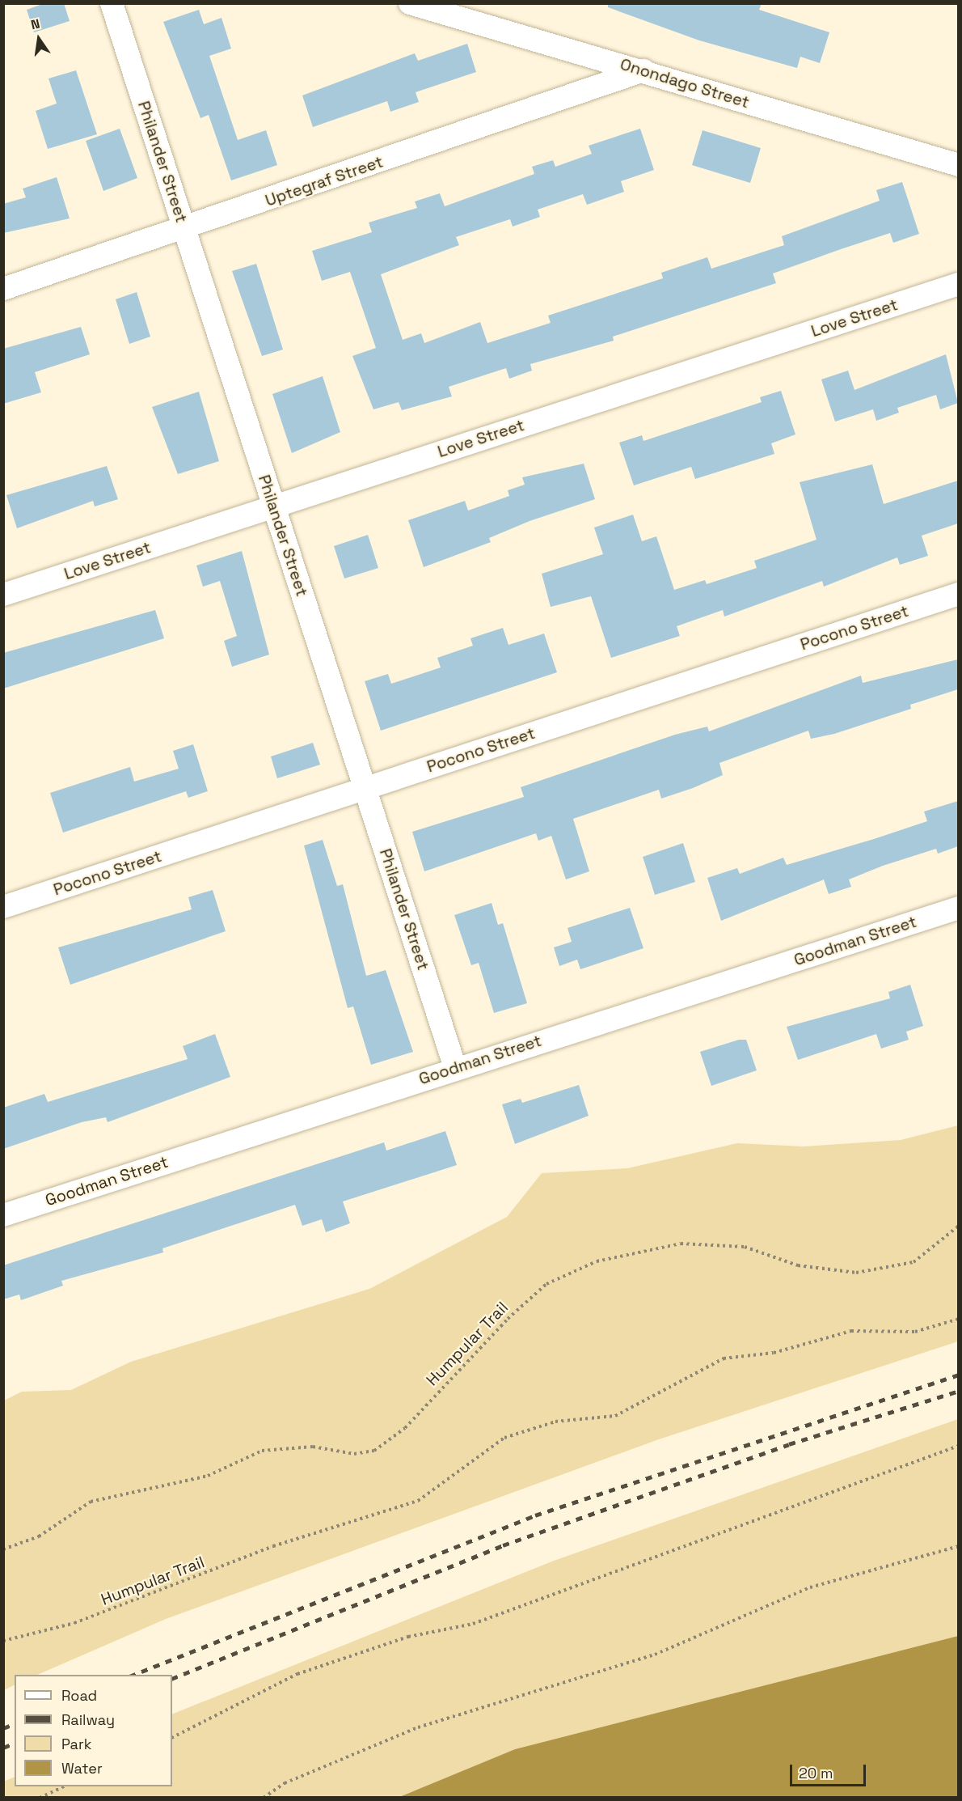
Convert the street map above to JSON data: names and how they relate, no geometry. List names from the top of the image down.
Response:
{
  "streets": {
    "street": [
      "Onondago Street",
      "Philander Street",
      "Uptegraf Street",
      "Love Street",
      "Pocono Street",
      "Goodman Street"
    ],
    "path": ["Humpular Trail"]
  },
  "crossings": [
    ["Onondago Street", "Uptegraf Street"],
    ["Philander Street", "Uptegraf Street"],
    ["Philander Street", "Love Street"],
    ["Philander Street", "Pocono Street"],
    ["Philander Street", "Goodman Street"]
  ],
  "legend": [
    "Road",
    "Railway",
    "Park",
    "Water"
  ],
  "scale_bar": "20 m",
  "north": "top"
}
